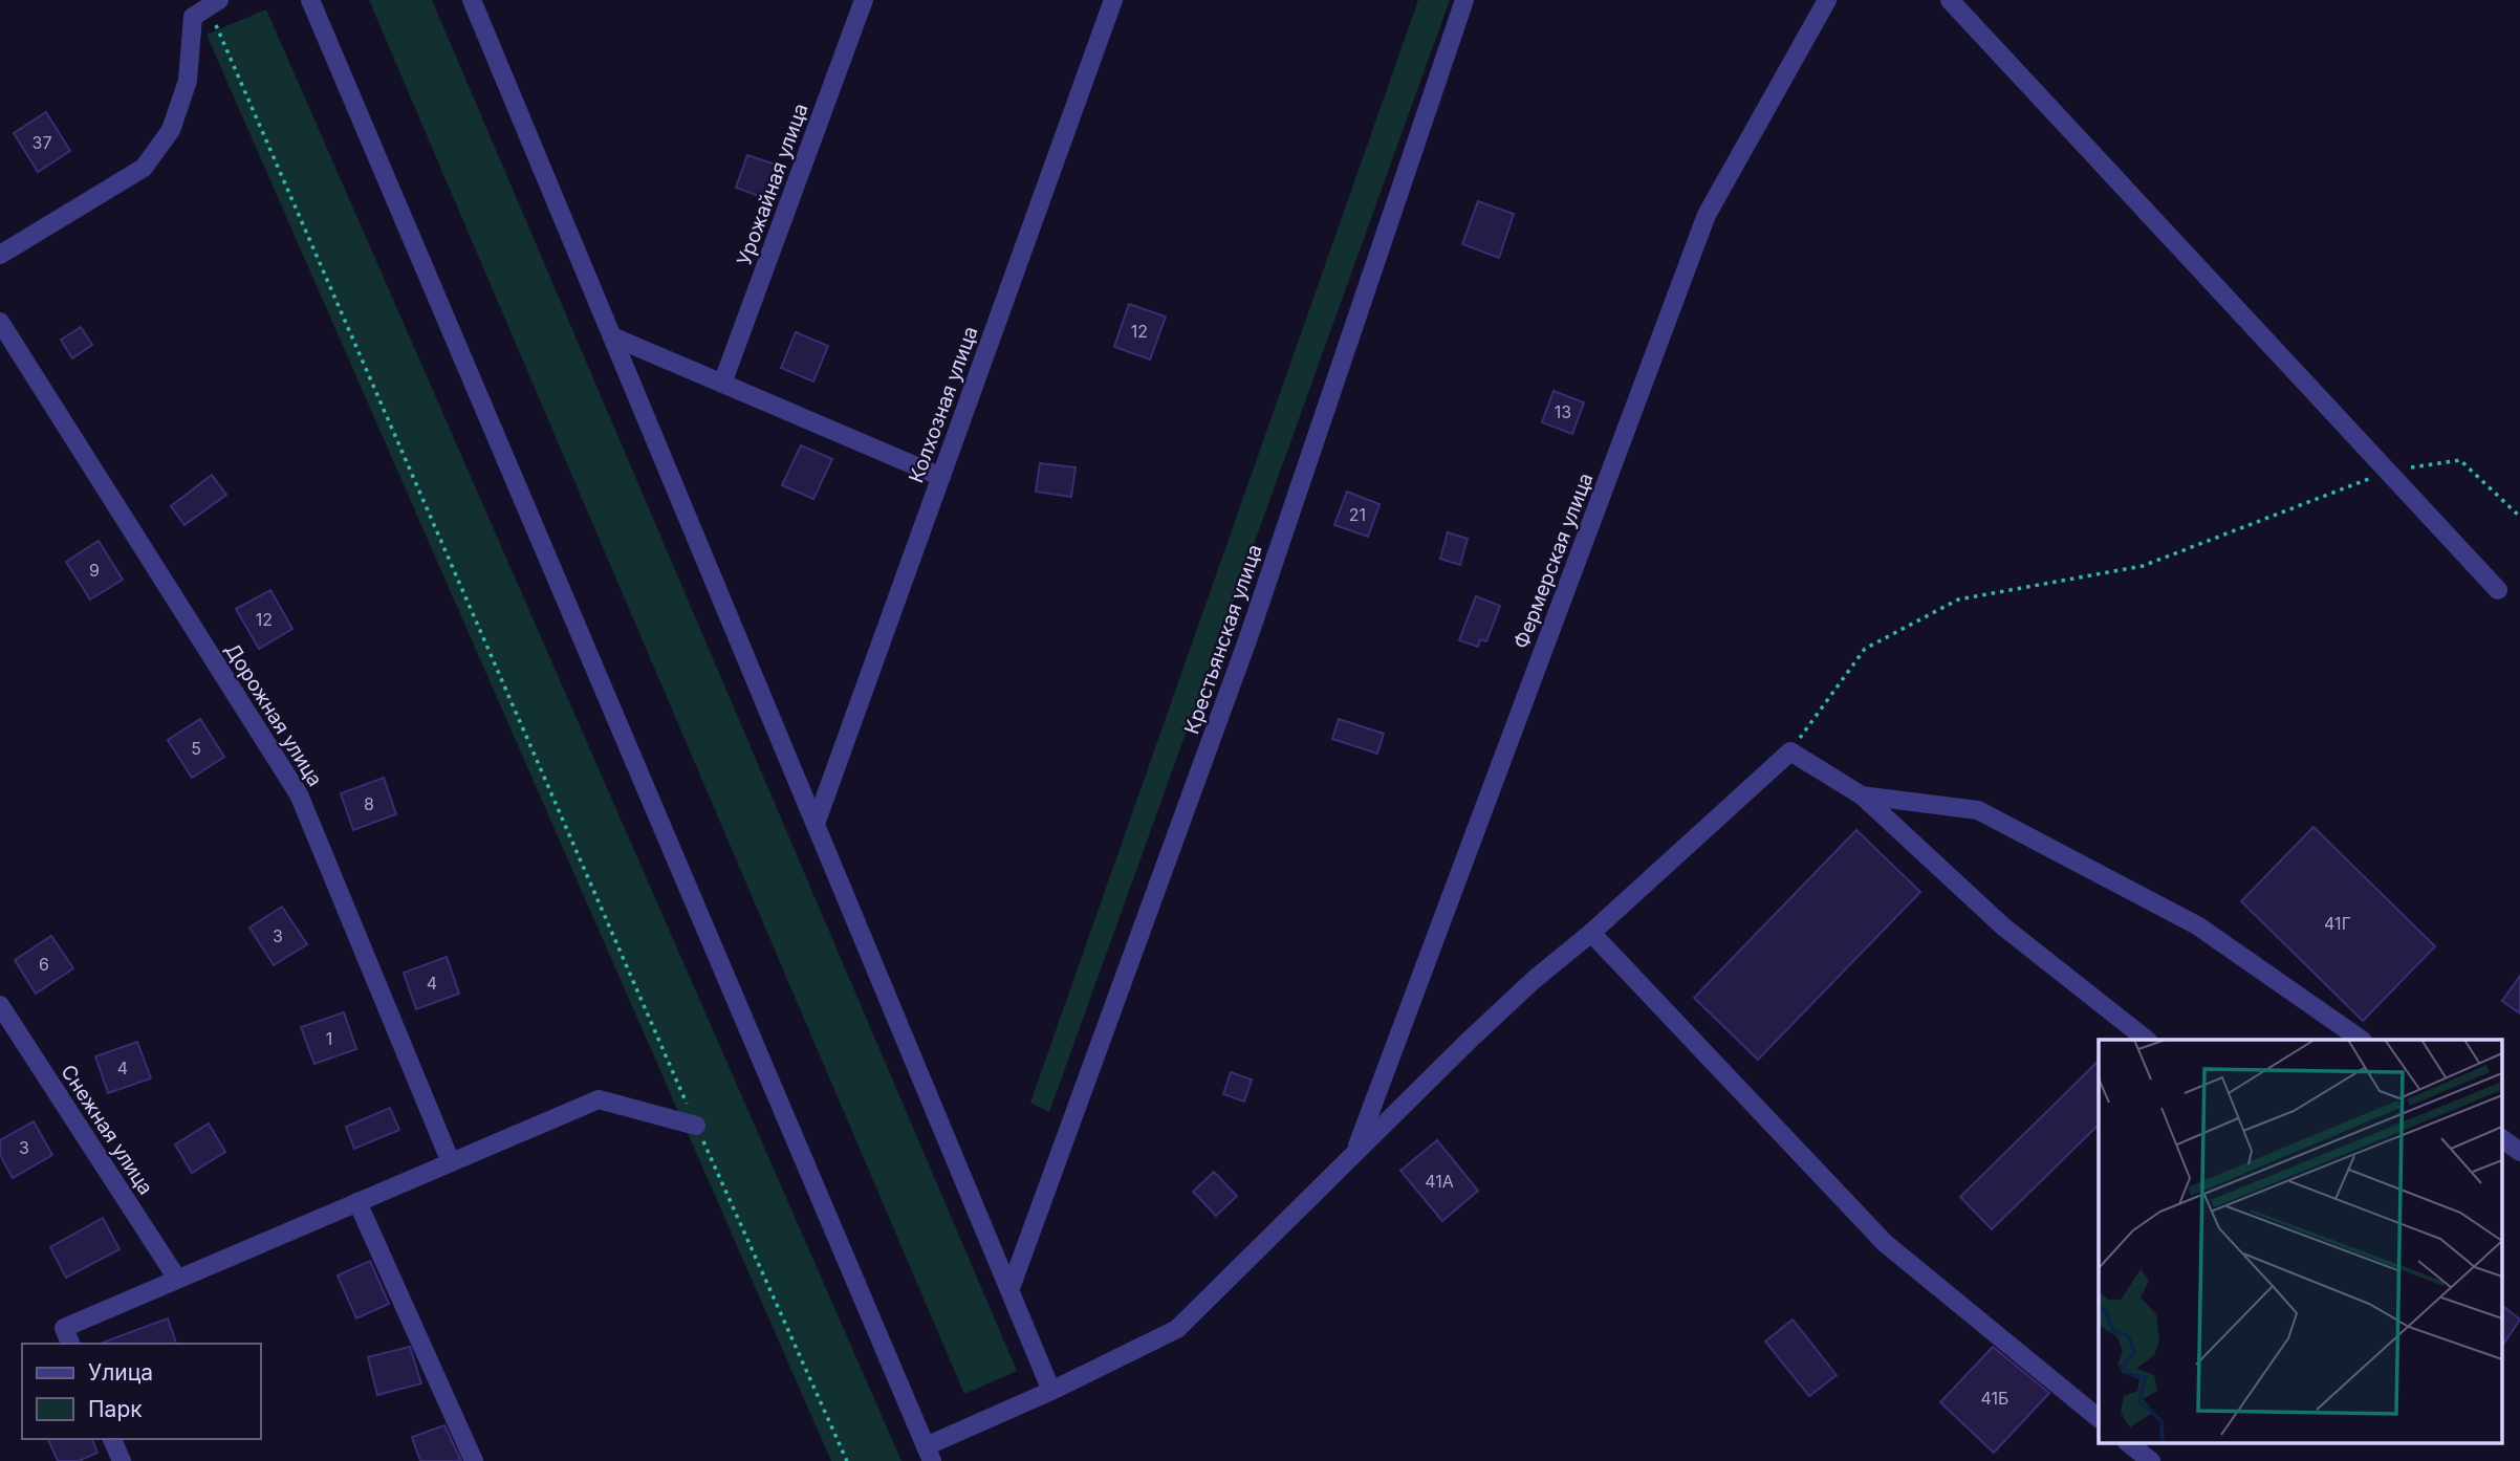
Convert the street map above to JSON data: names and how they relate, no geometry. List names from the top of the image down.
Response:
{
  "streets": {
    "street": [
      "Урожайная улица",
      "Колхозная улица",
      "Фермерская улица",
      "Крестьянская улица",
      "Дорожная улица",
      "Снежная улица"
    ]
  },
  "house_numbers": [
    "37",
    "12",
    "13",
    "21",
    "9",
    "12",
    "5",
    "8",
    "41Г",
    "3",
    "6",
    "4",
    "1",
    "4",
    "3",
    "41А",
    "41Б"
  ],
  "legend": ["Улица", "Парк"]
}
